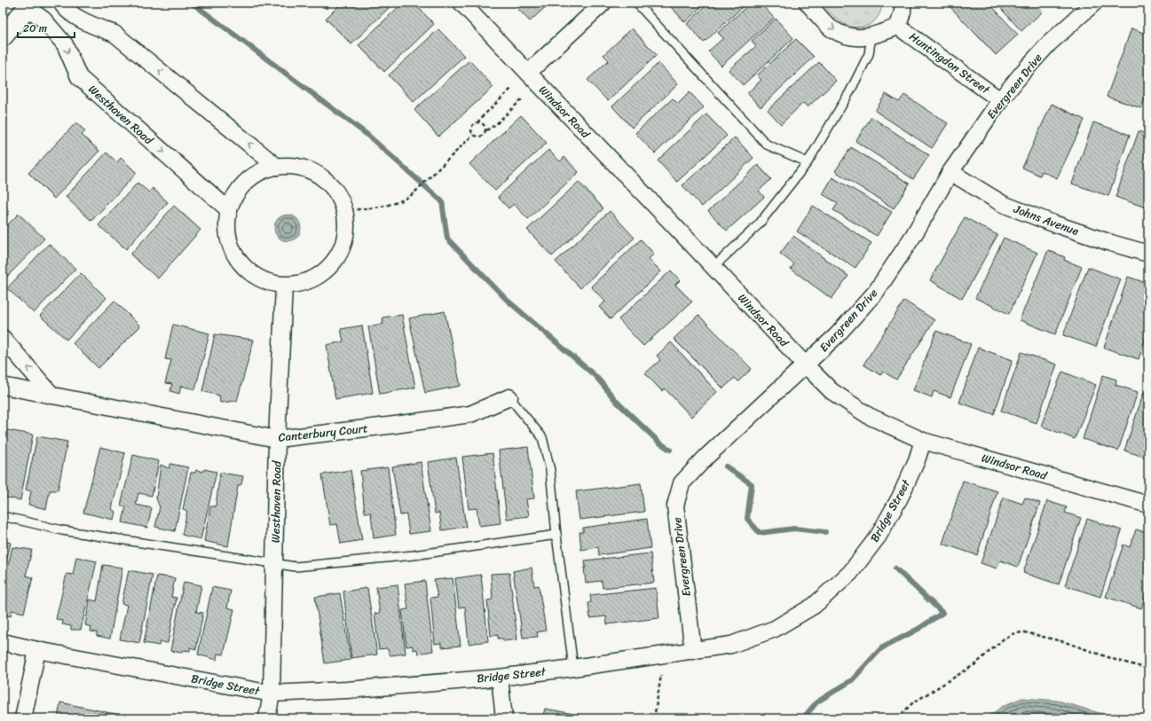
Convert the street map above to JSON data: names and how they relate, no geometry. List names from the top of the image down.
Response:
{
  "streets": {
    "street": [
      "Huntingdon Street",
      "Evergreen Drive",
      "Windsor Road",
      "Westhaven Road",
      "Johns Avenue",
      "Canterbury Court",
      "Bridge Street"
    ]
  },
  "crossings": [
    ["Huntingdon Street", "Evergreen Drive"],
    ["Evergreen Drive", "Windsor Road"],
    ["Evergreen Drive", "Johns Avenue"],
    ["Evergreen Drive", "Bridge Street"],
    ["Windsor Road", "Bridge Street"],
    ["Westhaven Road", "Canterbury Court"],
    ["Westhaven Road", "Bridge Street"]
  ],
  "scale_bar": "20 m"
}
